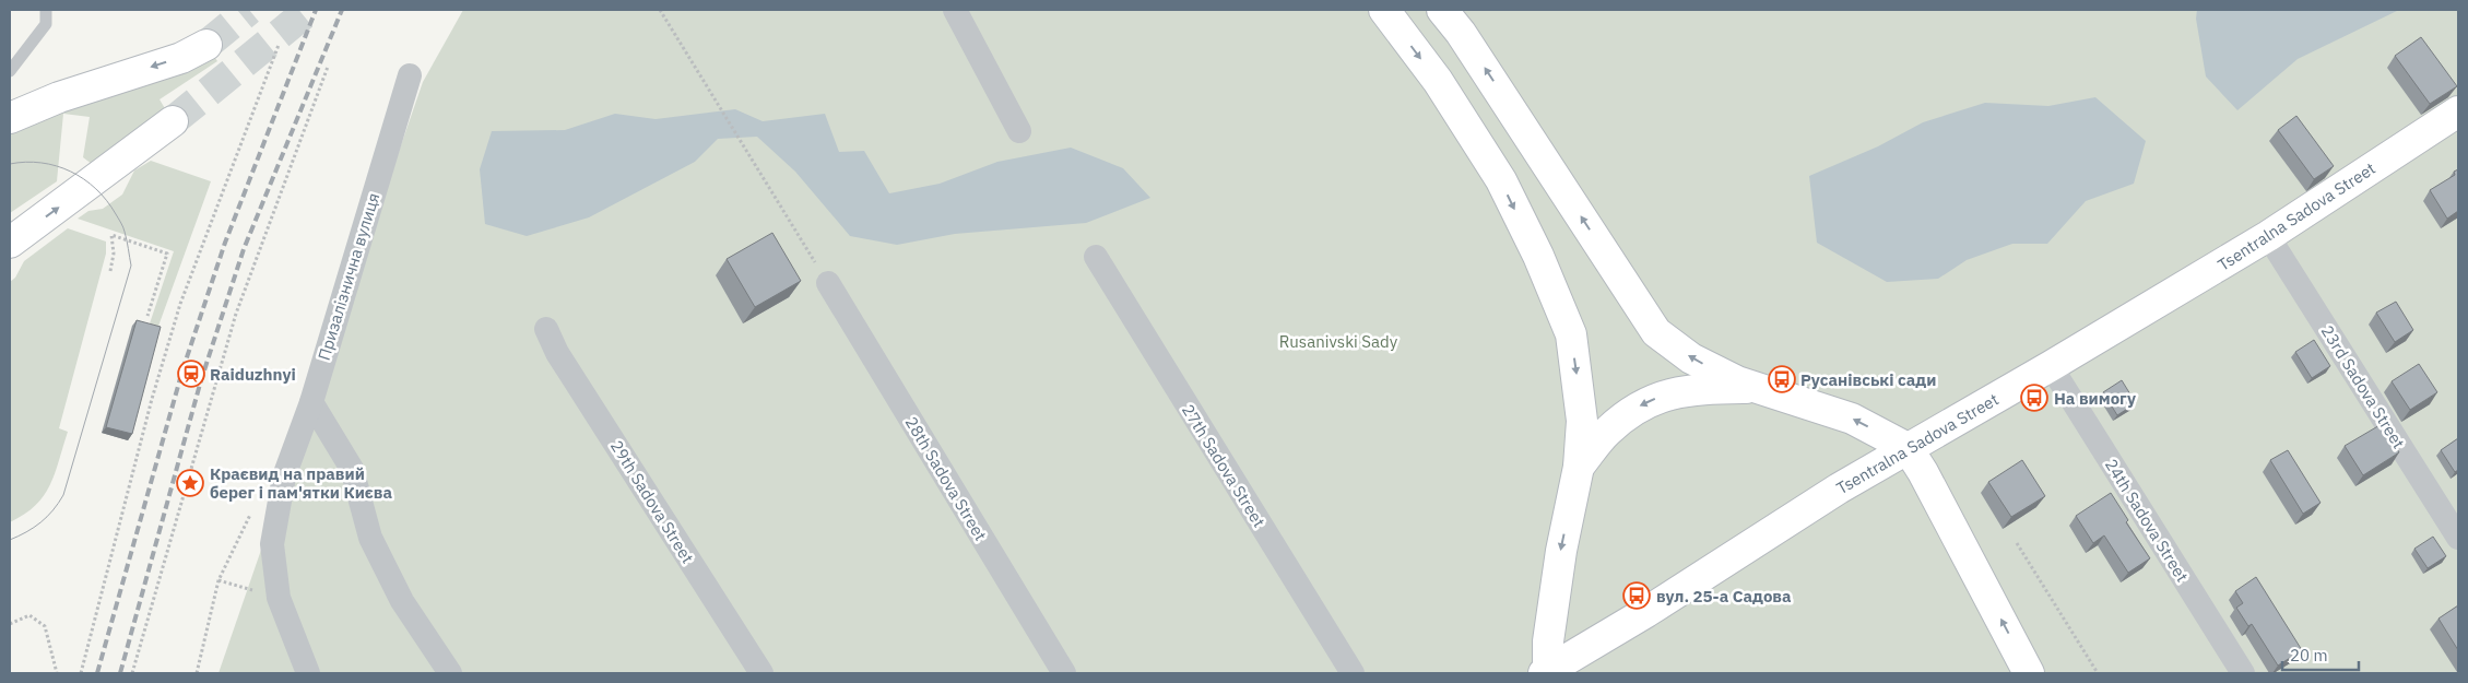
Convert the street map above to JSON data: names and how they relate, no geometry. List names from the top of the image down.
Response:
{
  "streets": {
    "main road": ["Tsentralna Sadova Street"],
    "street": [
      "Призалізнична вулиця",
      "23rd Sadova Street",
      "27th Sadova Street",
      "28th Sadova Street",
      "29th Sadova Street",
      "24th Sadova Street"
    ]
  },
  "crossings": [
    ["Tsentralna Sadova Street", "23rd Sadova Street"],
    ["Tsentralna Sadova Street", "24th Sadova Street"]
  ],
  "parks": ["Rusanivski Sady"],
  "places": {
    "station": ["Raiduzhnyi"],
    "bus stop": ["Русанівські сади", "На вимогу", "вул. 25-а Садова"],
    "place": ["Краєвид на правий берег і пам'ятки Києва"]
  },
  "scale_bar": "20 m"
}
